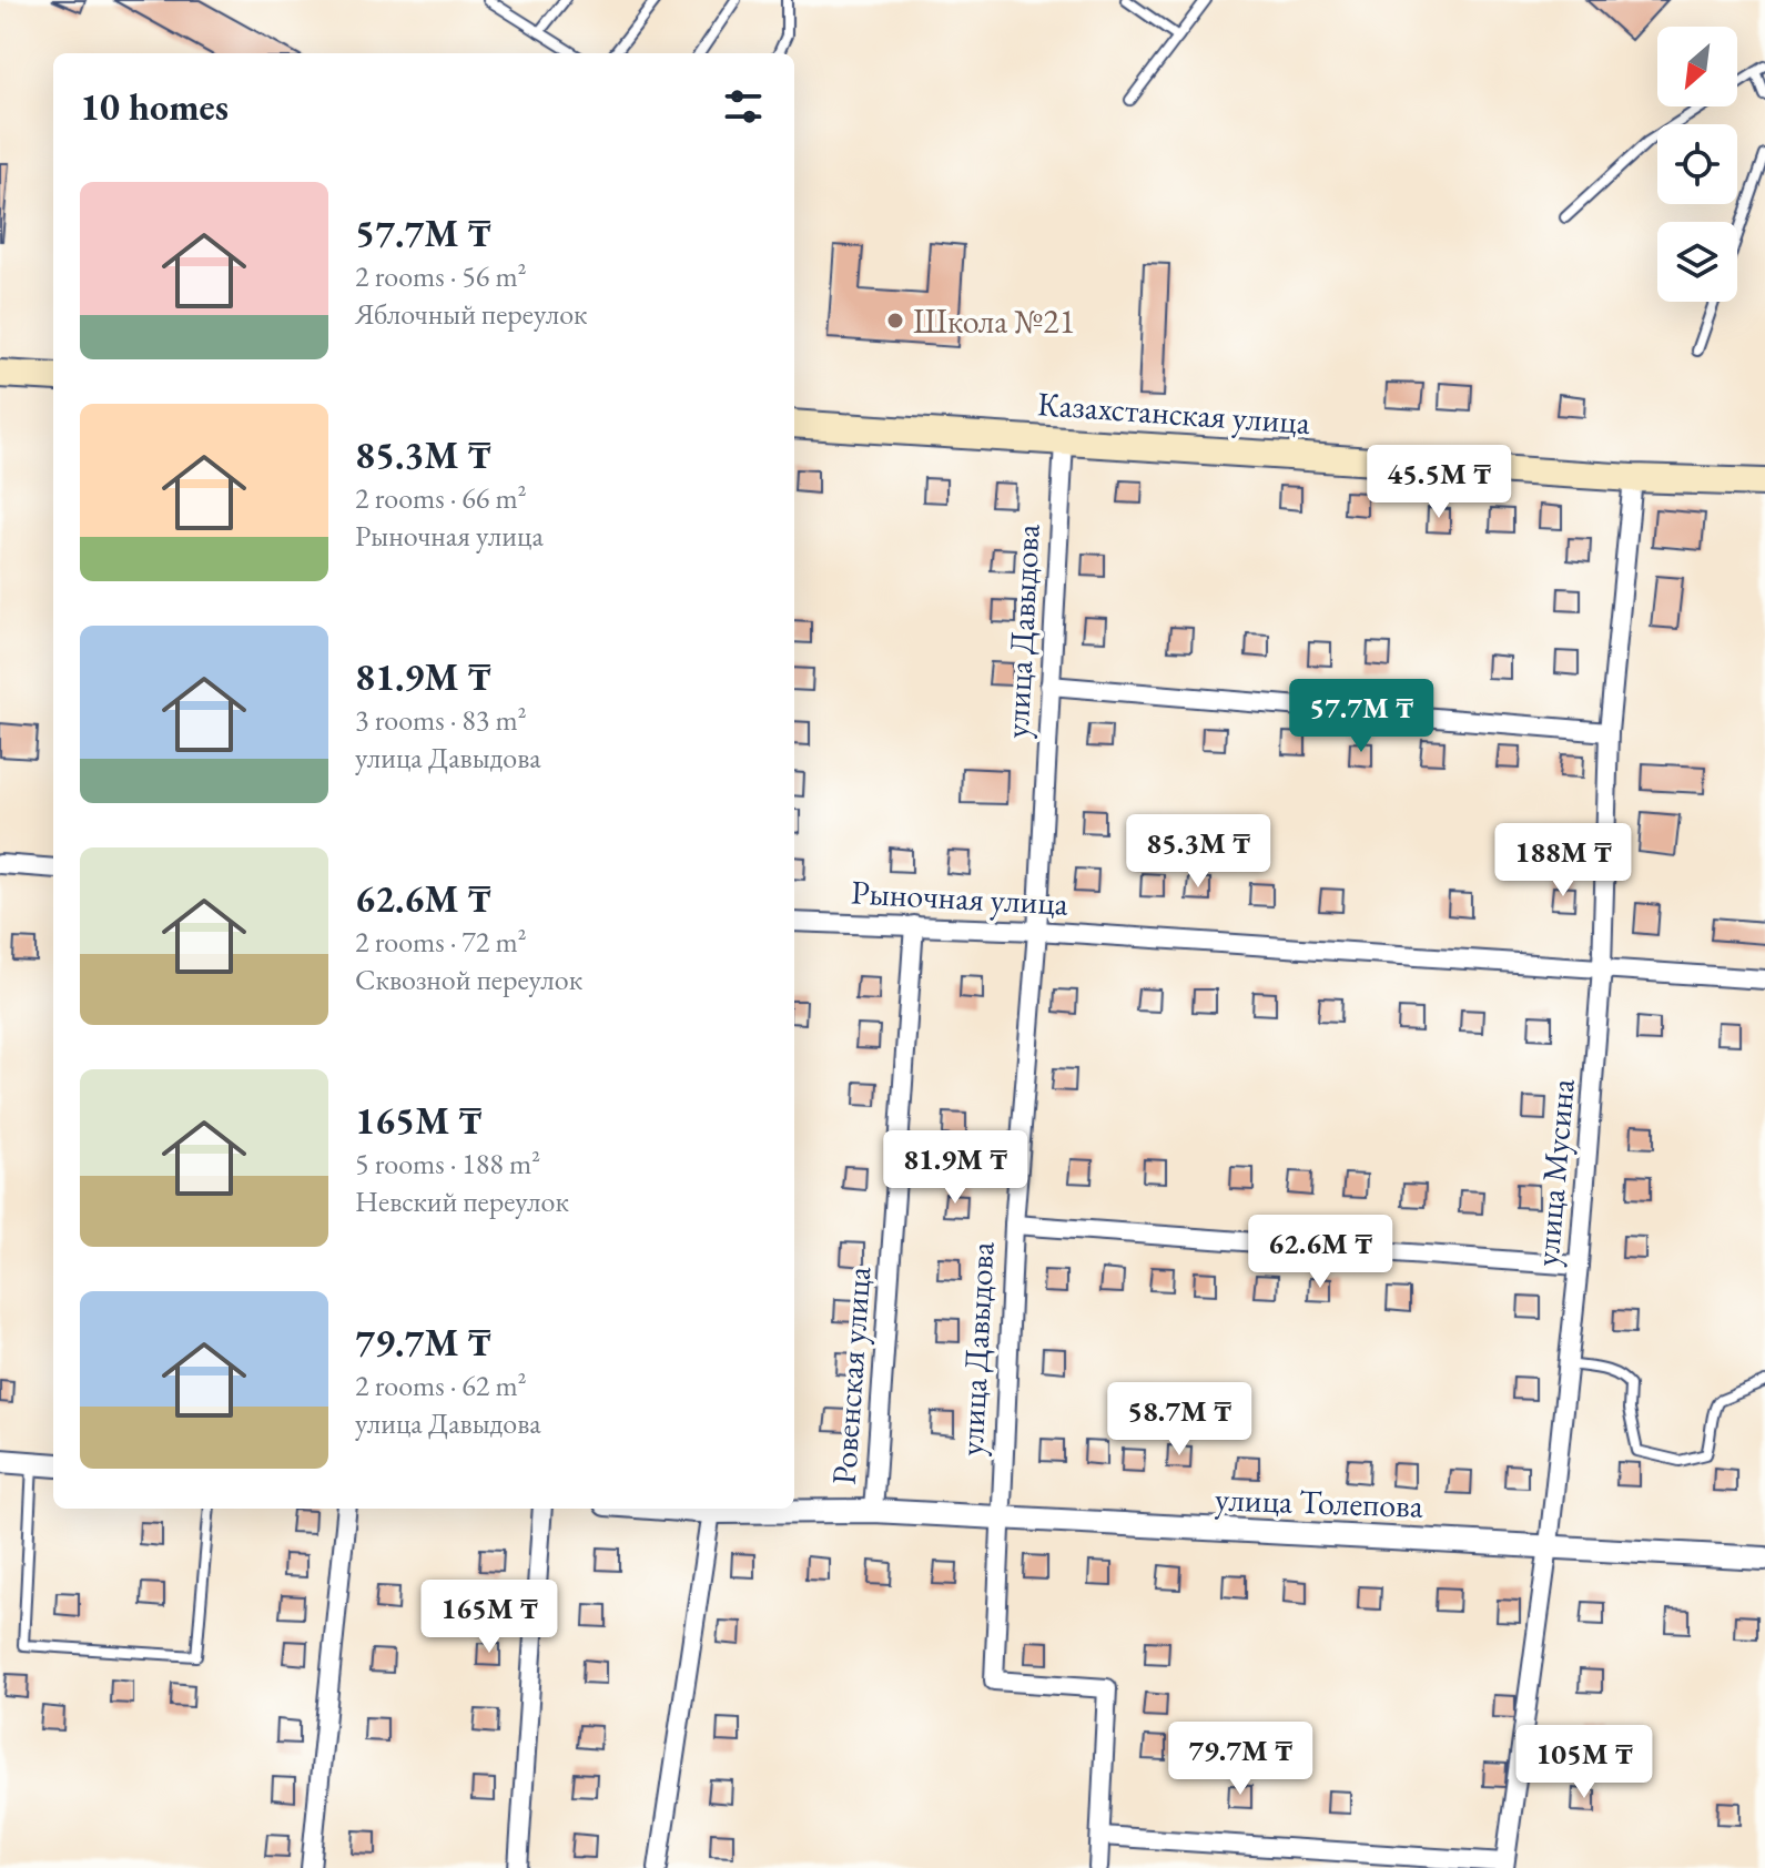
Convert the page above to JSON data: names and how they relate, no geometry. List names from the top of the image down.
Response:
{
  "streets": {
    "main road": ["Казахстанская улица"],
    "street": [
      "улица Давыдова",
      "Рыночная улица",
      "улица Мусина",
      "Ровенская улица",
      "улица Толепова"
    ]
  },
  "crossings": [
    ["Казахстанская улица", "улица Давыдова"],
    ["Казахстанская улица", "улица Мусина"],
    ["улица Давыдова", "Рыночная улица"],
    ["улица Давыдова", "улица Толепова"],
    ["Рыночная улица", "улица Мусина"],
    ["Рыночная улица", "Ровенская улица"],
    ["улица Мусина", "улица Толепова"],
    ["Ровенская улица", "улица Толепова"]
  ],
  "places": ["Школа №21"],
  "north": "bottom left",
  "page": {
    "heading": "10 homes",
    "list": [
      {
        "name": "57.7M ₸",
        "note": "2 rooms · 56 m² · Яблочный переулок"
      },
      {
        "name": "85.3M ₸",
        "note": "2 rooms · 66 m² · Рыночная улица"
      },
      {
        "name": "81.9M ₸",
        "note": "3 rooms · 83 m² · улица Давыдова"
      },
      {
        "name": "62.6M ₸",
        "note": "2 rooms · 72 m² · Сквозной переулок"
      },
      {
        "name": "165M ₸",
        "note": "5 rooms · 188 m² · Невский переулок"
      },
      {
        "name": "79.7M ₸",
        "note": "2 rooms · 62 m² · улица Давыдова"
      }
    ],
    "price": [
      "45.5M ₸",
      "57.7M ₸",
      "85.3M ₸",
      "188M ₸",
      "81.9M ₸",
      "62.6M ₸",
      "58.7M ₸",
      "165M ₸",
      "79.7M ₸",
      "105M ₸"
    ]
  }
}
